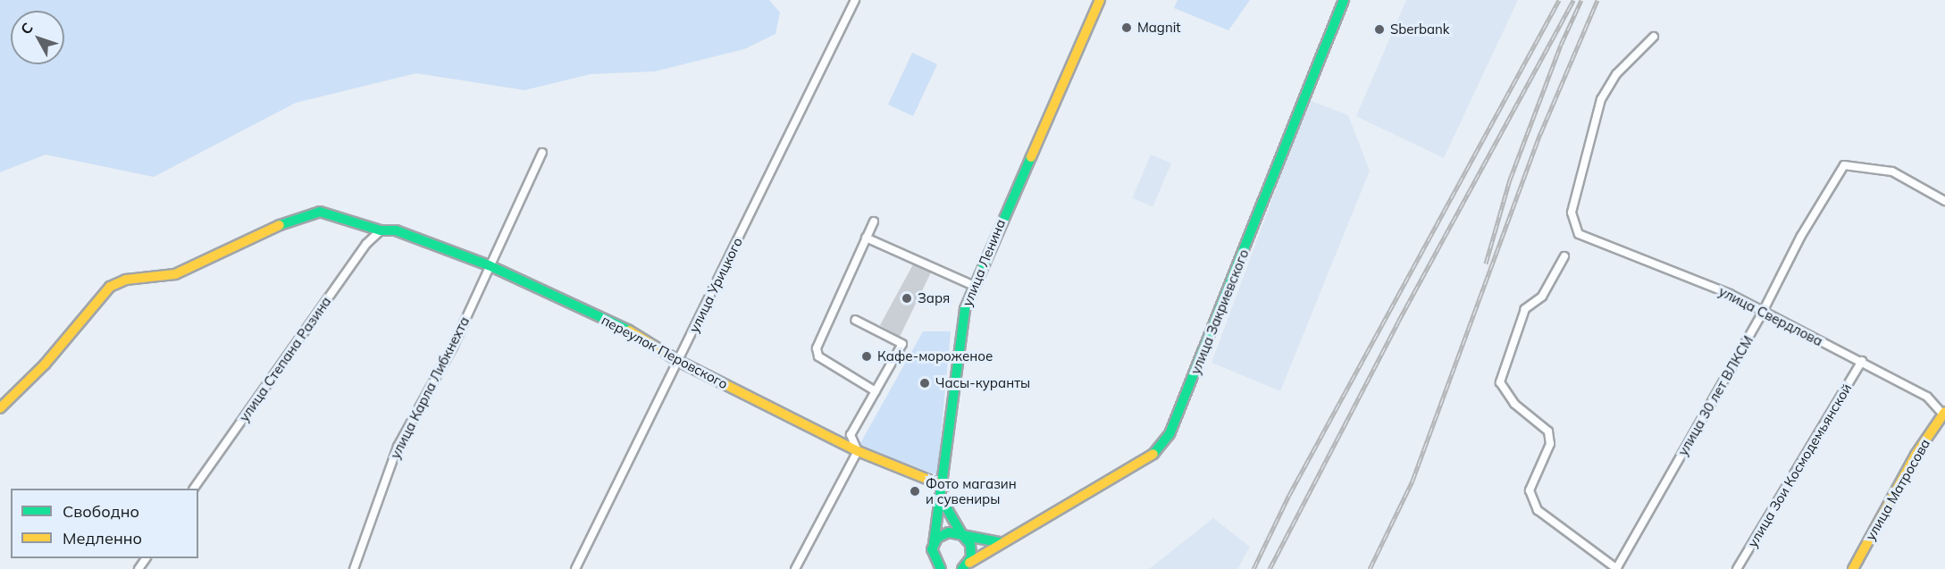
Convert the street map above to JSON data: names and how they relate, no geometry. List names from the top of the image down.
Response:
{
  "streets": {
    "main road": [
      "улица Ленина",
      "улица Закриевского",
      "переулок Перовского",
      "улица Матросова"
    ],
    "street": [
      "улица Урицкого",
      "улица Свердлова",
      "улица Степана Разина",
      "улица Карла Либкнехта",
      "улица 30 лет ВЛКСМ",
      "улица Зои Космодемьянской"
    ]
  },
  "crossings": [
    ["улица Ленина", "переулок Перовского"],
    ["улица Урицкого", "переулок Перовского"],
    ["улица Свердлова", "улица 30 лет ВЛКСМ"],
    ["улица Свердлова", "улица Зои Космодемьянской"],
    ["улица Свердлова", "улица Матросова"],
    ["переулок Перовского", "улица Степана Разина"],
    ["переулок Перовского", "улица Карла Либкнехта"]
  ],
  "places": [
    "Magnit",
    "Sberbank",
    "Заря",
    "Кафе-мороженое",
    "Часы-куранты",
    "Фото магазин и сувениры"
  ],
  "legend": ["Свободно", "Медленно"],
  "north": "top left"
}
